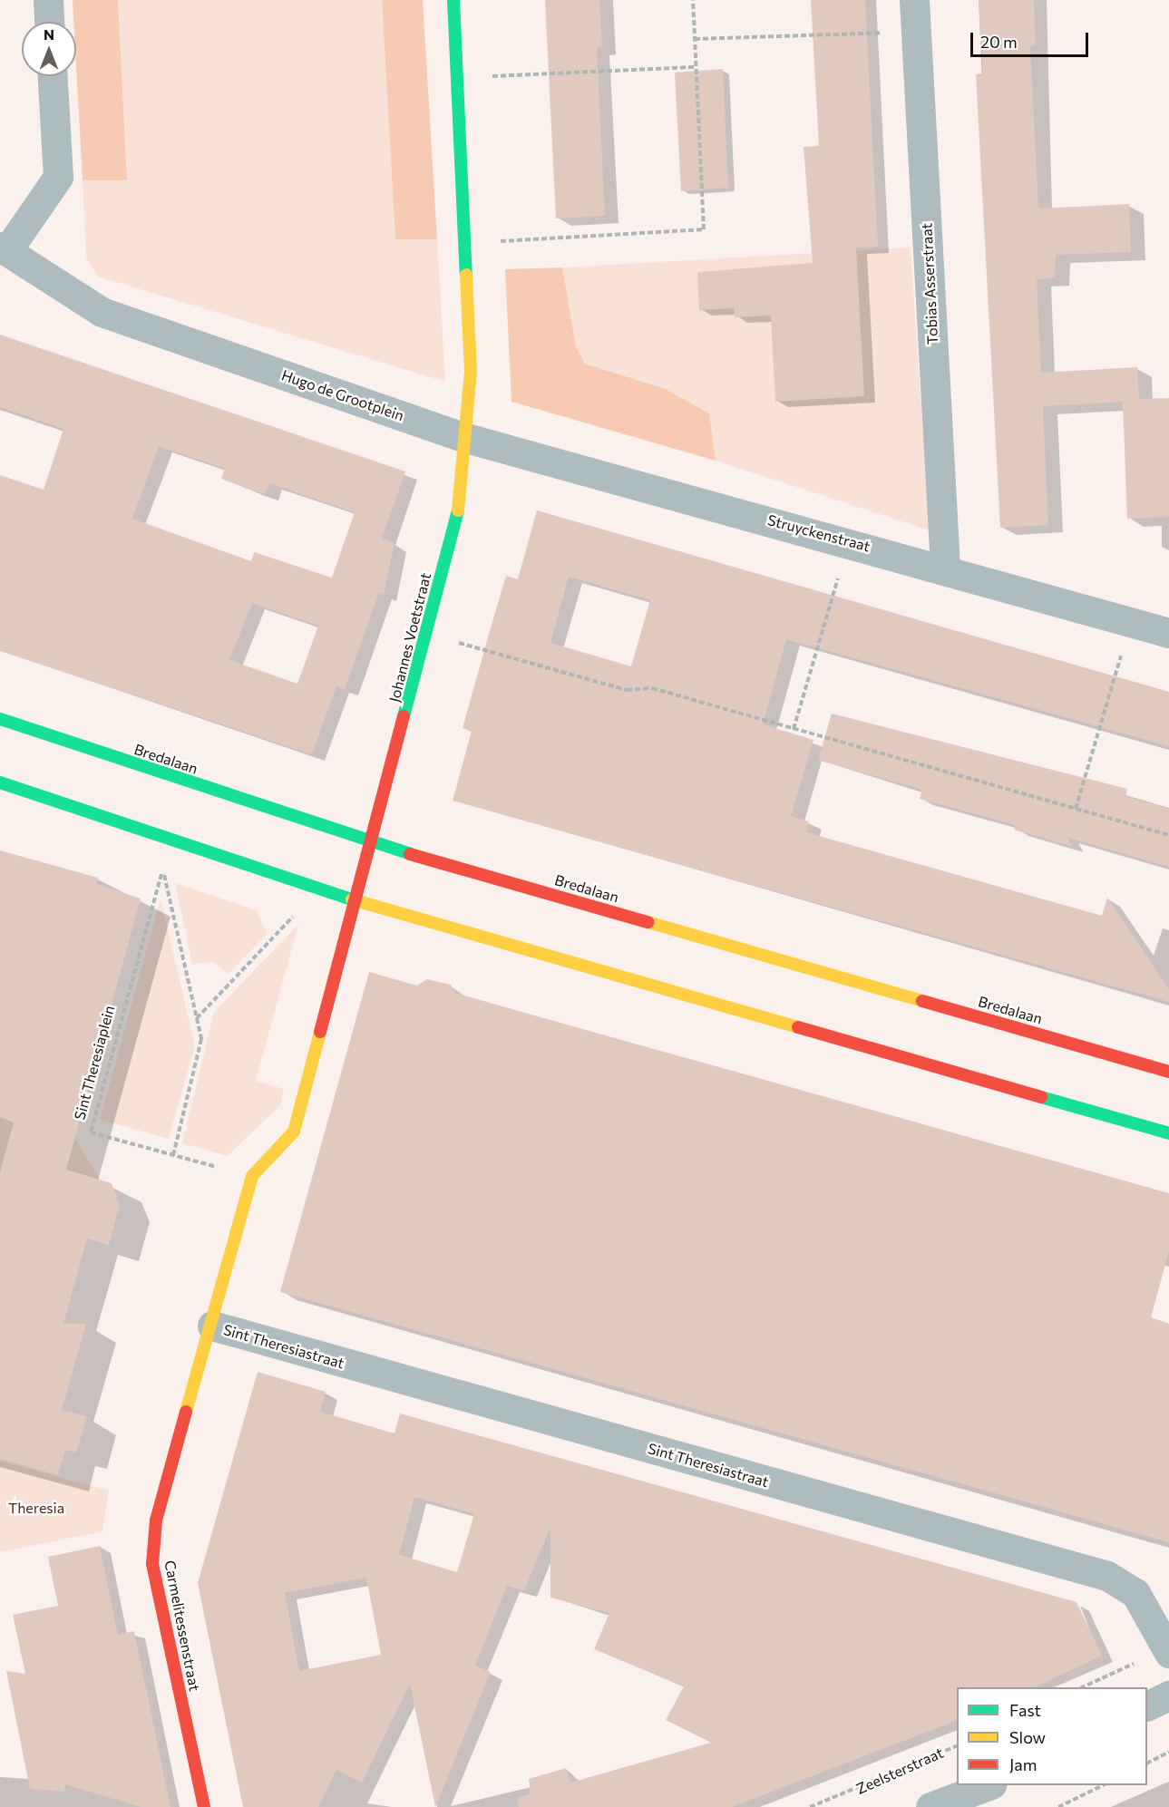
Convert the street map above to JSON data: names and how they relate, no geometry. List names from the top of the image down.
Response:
{
  "streets": {
    "street": [
      "Tobias Asserstraat",
      "Hugo de Grootplein",
      "Struyckenstraat",
      "Johannes Voetstraat",
      "Bredalaan",
      "Sint Theresiastraat",
      "Carmelitessenstraat"
    ],
    "path": ["Sint Theresiaplein", "Zeelsterstraat"]
  },
  "crossings": [
    ["Tobias Asserstraat", "Struyckenstraat"],
    ["Hugo de Grootplein", "Struyckenstraat"],
    ["Hugo de Grootplein", "Johannes Voetstraat"],
    ["Struyckenstraat", "Johannes Voetstraat"],
    ["Johannes Voetstraat", "Bredalaan"],
    ["Sint Theresiastraat", "Carmelitessenstraat"]
  ],
  "parks": ["Theresia"],
  "legend": ["Fast", "Slow", "Jam"],
  "scale_bar": "20 m",
  "north": "top"
}
